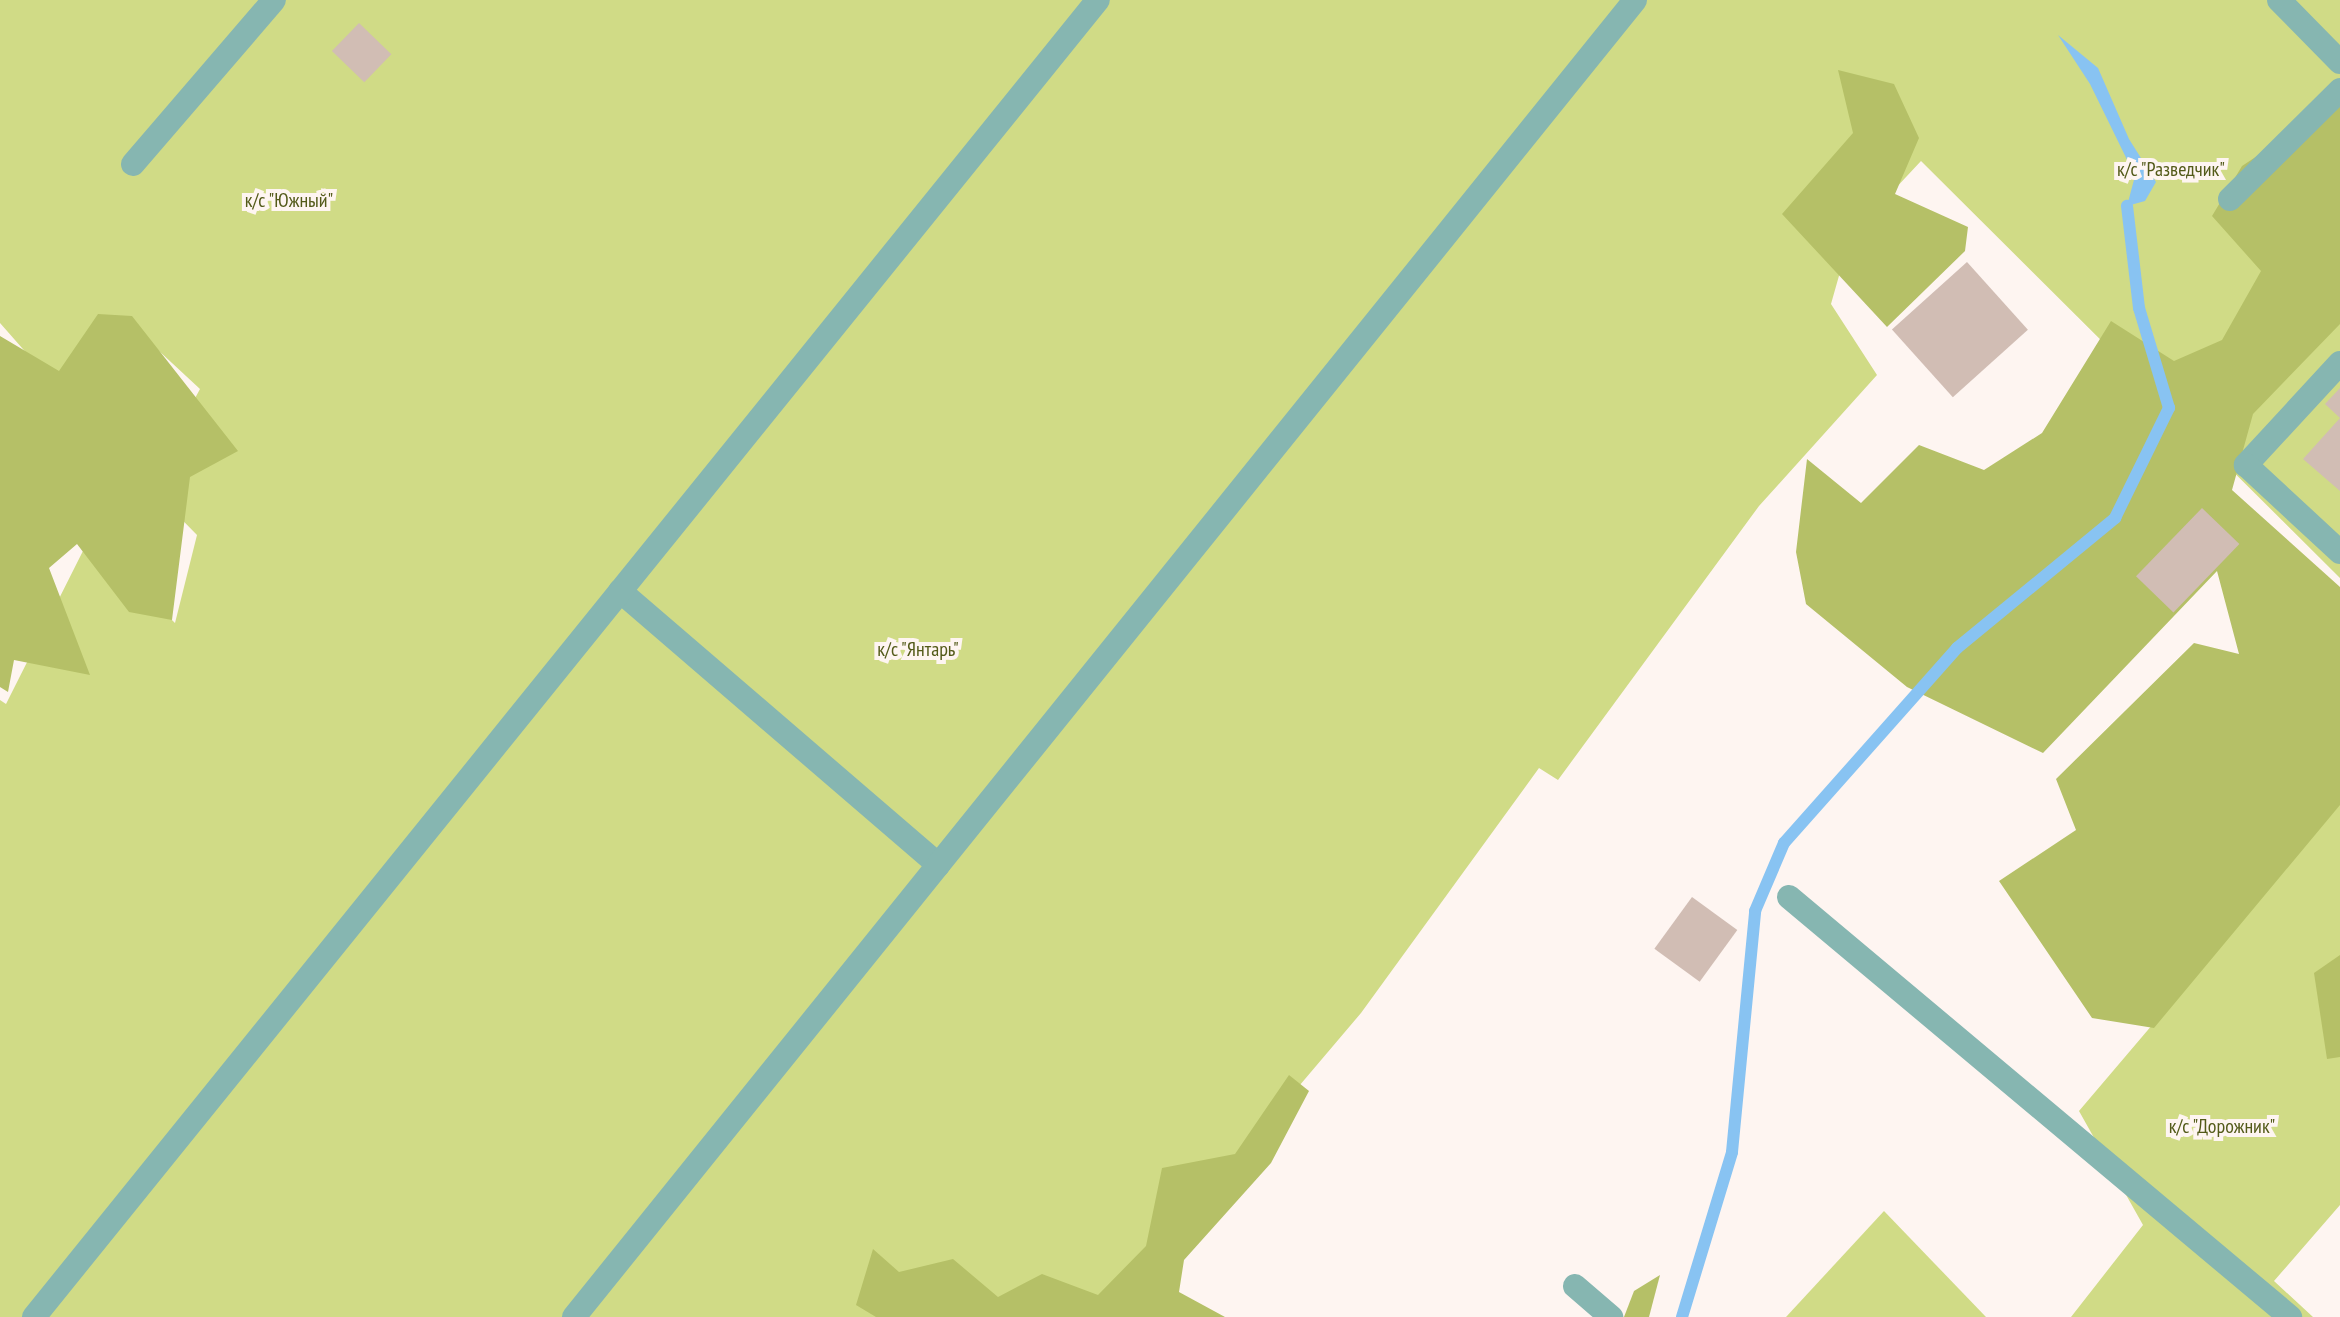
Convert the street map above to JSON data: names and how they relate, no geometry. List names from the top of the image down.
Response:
{
  "parks": [
    "к/с \"Разведчик\"",
    "к/с \"Южный\"",
    "к/с \"Янтарь\"",
    "к/с \"Дорожник\""
  ]
}
